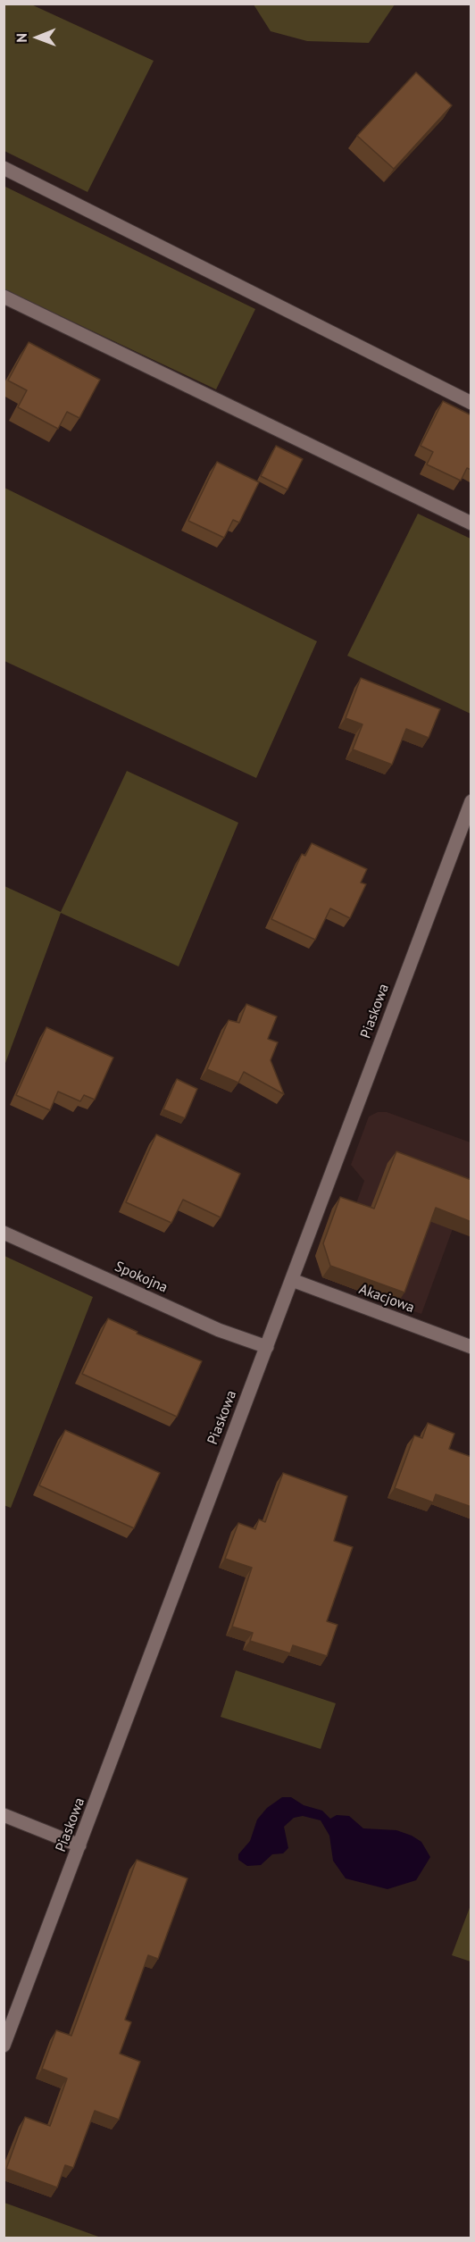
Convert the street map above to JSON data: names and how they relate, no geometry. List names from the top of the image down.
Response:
{
  "streets": {
    "street": ["Piaskowa", "Spokojna", "Akacjowa"]
  },
  "crossings": [
    ["Piaskowa", "Spokojna"],
    ["Piaskowa", "Akacjowa"]
  ],
  "north": "left"
}
